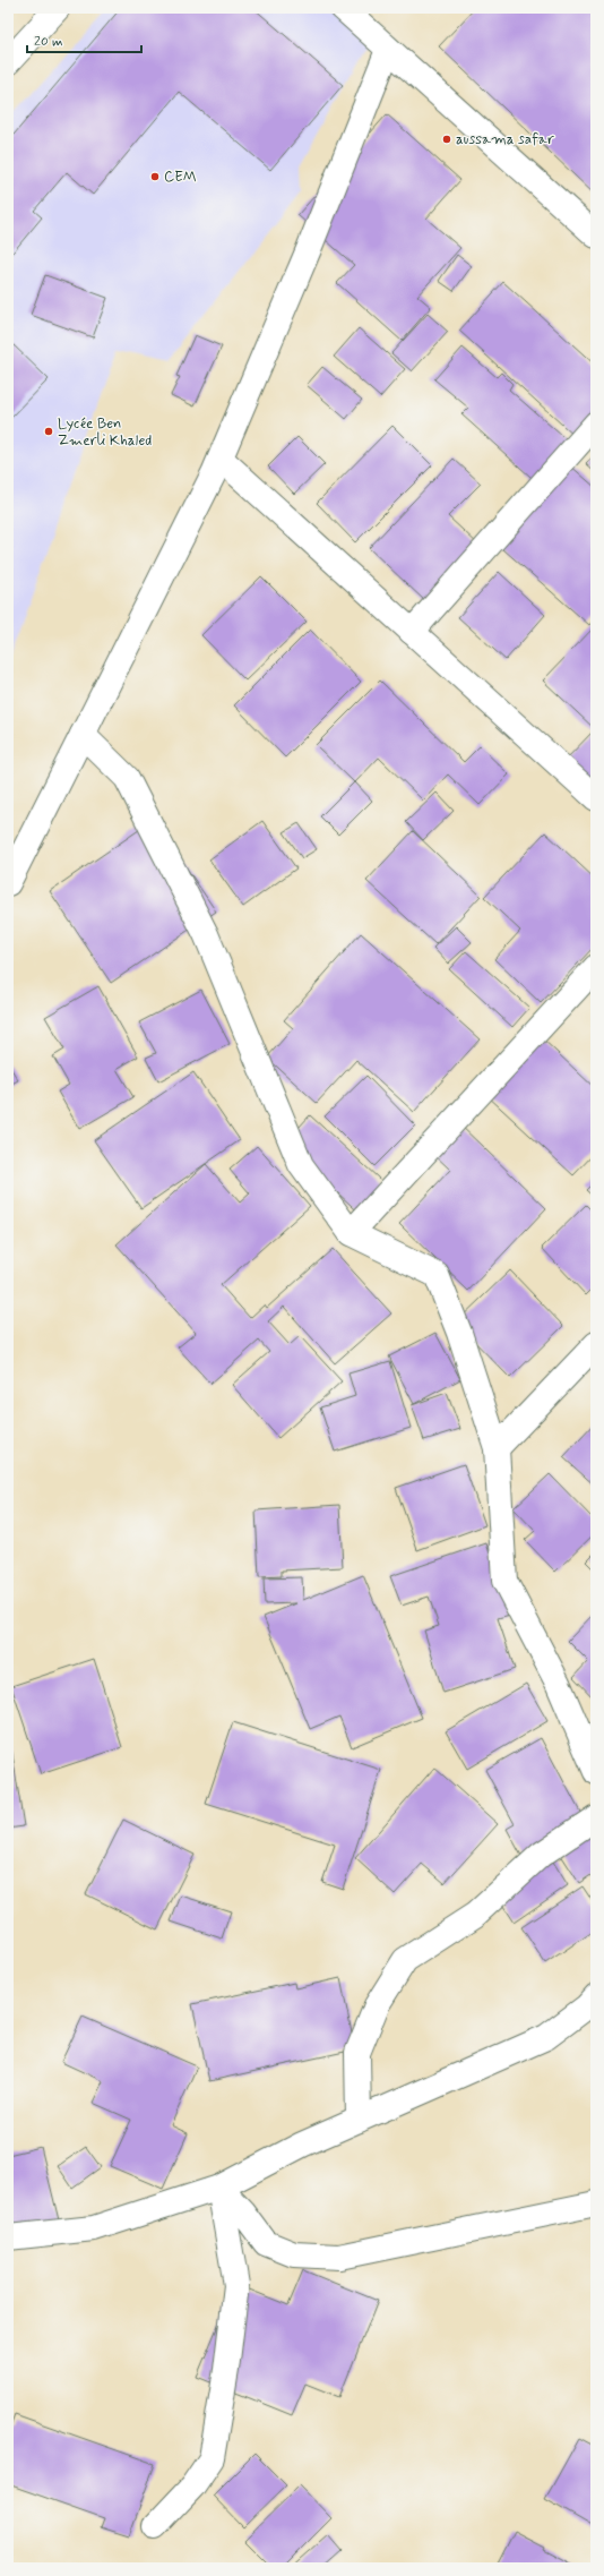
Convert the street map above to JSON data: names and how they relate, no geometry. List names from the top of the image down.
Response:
{
  "places": ["aussama safar", "CEM", "Lycée Ben Zmerli Khaled"],
  "scale_bar": "20 m"
}
